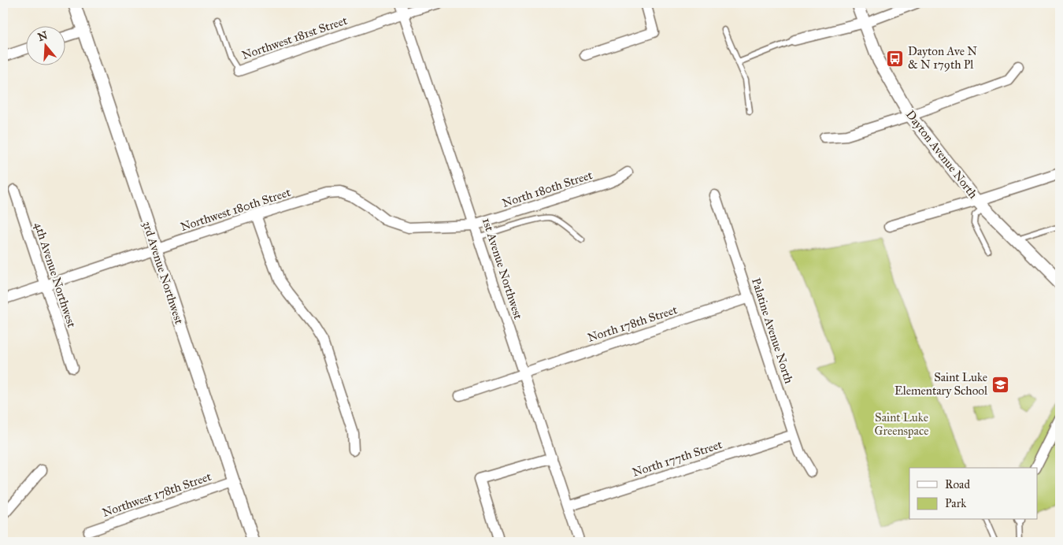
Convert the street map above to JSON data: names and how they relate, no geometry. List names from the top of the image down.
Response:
{
  "streets": {
    "street": [
      "Northwest 181st Street",
      "Dayton Avenue North",
      "North 180th Street",
      "Northwest 180th Street",
      "1st Avenue Northwest",
      "3rd Avenue Northwest",
      "4th Avenue Northwest",
      "North 178th Street",
      "Palatine Avenue North",
      "North 177th Street",
      "Northwest 178th Street"
    ]
  },
  "crossings": [
    ["Northwest 181st Street", "1st Avenue Northwest"],
    ["North 180th Street", "Northwest 180th Street"],
    ["North 180th Street", "1st Avenue Northwest"],
    ["Northwest 180th Street", "1st Avenue Northwest"],
    ["Northwest 180th Street", "3rd Avenue Northwest"],
    ["Northwest 180th Street", "4th Avenue Northwest"],
    ["1st Avenue Northwest", "North 178th Street"],
    ["1st Avenue Northwest", "North 177th Street"],
    ["3rd Avenue Northwest", "Northwest 178th Street"],
    ["North 178th Street", "Palatine Avenue North"],
    ["Palatine Avenue North", "North 177th Street"]
  ],
  "parks": ["Saint Luke Greenspace"],
  "places": {
    "bus stop": ["Dayton Ave N & N 179th Pl"],
    "school or university": ["Saint Luke Elementary School"]
  },
  "legend": ["Road", "Park"],
  "north": "top"
}
